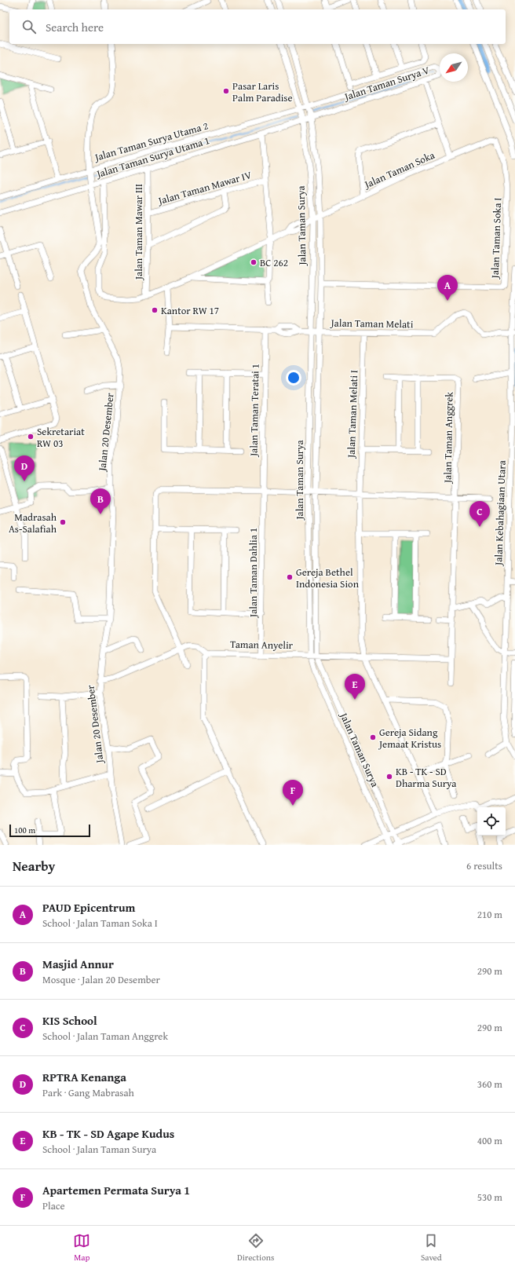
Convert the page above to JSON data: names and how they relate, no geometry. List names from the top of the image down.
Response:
{
  "streets": {
    "street": [
      "Jalan Taman Surya V",
      "Jalan Taman Surya Utama 2",
      "Jalan Taman Surya Utama 1",
      "Jalan Taman Soka",
      "Jalan Taman Mawar IV",
      "Jalan Taman Surya",
      "Jalan Taman Mawar III",
      "Jalan Taman Soka I",
      "Jalan Taman Melati",
      "Jalan Taman Teratai 1",
      "Jalan Taman Melati I",
      "Jalan 20 Desember",
      "Jalan Taman Anggrek",
      "Jalan Kebahagiaan Utara",
      "Jalan Taman Dahlia 1",
      "Taman Anyelir"
    ]
  },
  "crossings": [
    ["Jalan Taman Surya V", "Jalan Taman Surya Utama 2"],
    ["Jalan Taman Surya V", "Jalan Taman Surya Utama 1"],
    ["Jalan Taman Surya V", "Jalan Taman Surya"],
    ["Jalan Taman Surya Utama 2", "Jalan Taman Surya"],
    ["Jalan Taman Surya Utama 2", "Jalan 20 Desember"],
    ["Jalan Taman Surya Utama 1", "Jalan Taman Soka"],
    ["Jalan Taman Surya Utama 1", "Jalan Taman Surya"],
    ["Jalan Taman Surya Utama 1", "Jalan Taman Mawar III"],
    ["Jalan Taman Surya Utama 1", "Jalan 20 Desember"],
    ["Jalan Taman Soka", "Jalan Taman Surya"],
    ["Jalan Taman Soka", "Jalan Taman Mawar III"],
    ["Jalan Taman Soka", "Jalan Taman Soka I"],
    ["Jalan Taman Mawar IV", "Jalan Taman Mawar III"],
    ["Jalan Taman Surya", "Jalan Taman Soka I"],
    ["Jalan Taman Surya", "Jalan Taman Melati"],
    ["Jalan Taman Surya", "Jalan Taman Anggrek"],
    ["Jalan Taman Surya", "Taman Anyelir"],
    ["Jalan Taman Melati", "Jalan Taman Teratai 1"],
    ["Jalan Taman Melati", "Jalan Taman Melati I"],
    ["Jalan Taman Melati", "Jalan Kebahagiaan Utara"],
    ["Jalan Taman Teratai 1", "Jalan Taman Anggrek"],
    ["Jalan Taman Teratai 1", "Jalan Taman Dahlia 1"],
    ["Jalan Taman Melati I", "Jalan Taman Anggrek"],
    ["Jalan Taman Anggrek", "Jalan Taman Dahlia 1"],
    ["Jalan Taman Anggrek", "Taman Anyelir"],
    ["Jalan Taman Dahlia 1", "Taman Anyelir"]
  ],
  "places": [
    "Pasar Laris Palm Paradise",
    "BC 262",
    "Kantor RW 17",
    "Sekretariat RW 03",
    "Madrasah As-Salafiah",
    "Gereja Bethel Indonesia Sion",
    "Gereja Sidang Jemaat Kristus",
    "KB - TK - SD Dharma Surya"
  ],
  "scale_bar": "100 m",
  "north": "bottom left",
  "page": {
    "search": "Search here",
    "pins": [
      "A",
      "D",
      "B",
      "C",
      "E",
      "F"
    ],
    "scale": "100 m",
    "heading": ["Nearby", "6 results"],
    "list": [
      {
        "mark": "A",
        "name": "PAUD Epicentrum",
        "note": "School · Jalan Taman Soka I",
        "value": "210 m"
      },
      {
        "mark": "B",
        "name": "Masjid Annur",
        "note": "Mosque · Jalan 20 Desember",
        "value": "290 m"
      },
      {
        "mark": "C",
        "name": "KIS School",
        "note": "School · Jalan Taman Anggrek",
        "value": "290 m"
      },
      {
        "mark": "D",
        "name": "RPTRA Kenanga",
        "note": "Park · Gang Mabrasah",
        "value": "360 m"
      },
      {
        "mark": "E",
        "name": "KB - TK - SD Agape Kudus",
        "note": "School · Jalan Taman Surya",
        "value": "400 m"
      },
      {
        "mark": "F",
        "name": "Apartemen Permata Surya 1",
        "note": "Place",
        "value": "530 m"
      }
    ],
    "nav": ["Map", "Directions", "Saved"]
  }
}
